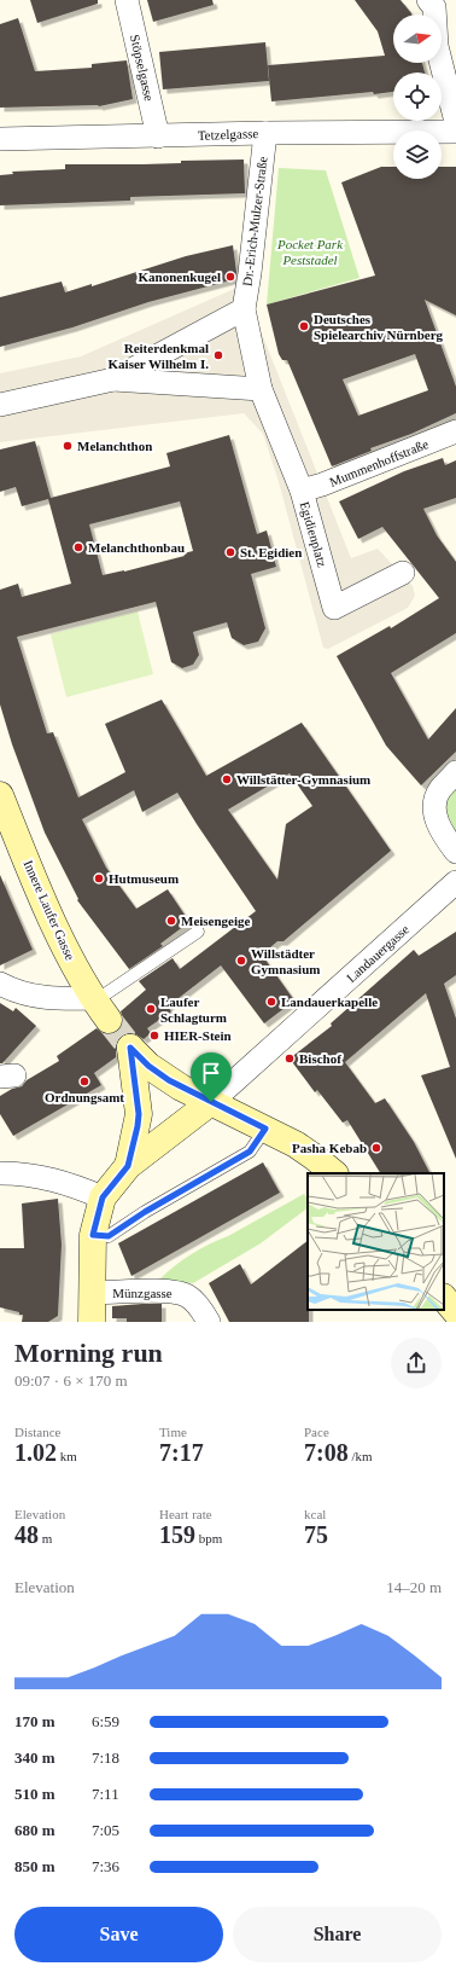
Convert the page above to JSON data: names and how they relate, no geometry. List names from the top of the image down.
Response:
{
  "streets": {
    "street": [
      "Stöpselgasse",
      "Tetzelgasse",
      "Dr.-Erich-Mulzer-Straße",
      "Mummenhoffstraße",
      "Egidienplatz",
      "Innere Laufer Gasse",
      "Landauergasse",
      "Münzgasse"
    ]
  },
  "crossings": [
    ["Stöpselgasse", "Tetzelgasse"],
    ["Tetzelgasse", "Dr.-Erich-Mulzer-Straße"],
    ["Dr.-Erich-Mulzer-Straße", "Egidienplatz"],
    ["Mummenhoffstraße", "Egidienplatz"]
  ],
  "parks": ["Pocket Park Peststadel"],
  "places": [
    "Kanonenkugel",
    "Deutsches Spielearchiv Nürnberg",
    "Reiterdenkmal Kaiser Wilhelm I.",
    "Melanchthon",
    "Melanchthonbau",
    "St. Egidien",
    "Willstätter-Gymnasium",
    "Hutmuseum",
    "Meisengeige",
    "Willstädter Gymnasium",
    "Landauerkapelle",
    "Laufer Schlagturm",
    "HIER-Stein",
    "Bischof",
    "Ordnungsamt",
    "Pasha Kebab"
  ],
  "north": "right",
  "page": {
    "heading": ["Morning run", "09:07 · 6 × 170 m"],
    "stats": [
      ["Distance", "1.02 km"],
      ["Time", "7:17"],
      ["Pace", "7:08 /km"],
      ["Elevation", "48 m"],
      ["Heart rate", "159 bpm"],
      ["kcal", "75"]
    ],
    "chart": ["Elevation", "14–20 m"],
    "list": [
      {
        "name": "170 m",
        "note": "6:59"
      },
      {
        "name": "340 m",
        "note": "7:18"
      },
      {
        "name": "510 m",
        "note": "7:11"
      },
      {
        "name": "680 m",
        "note": "7:05"
      },
      {
        "name": "850 m",
        "note": "7:36"
      }
    ],
    "buttons": ["Save", "Share"]
  }
}
